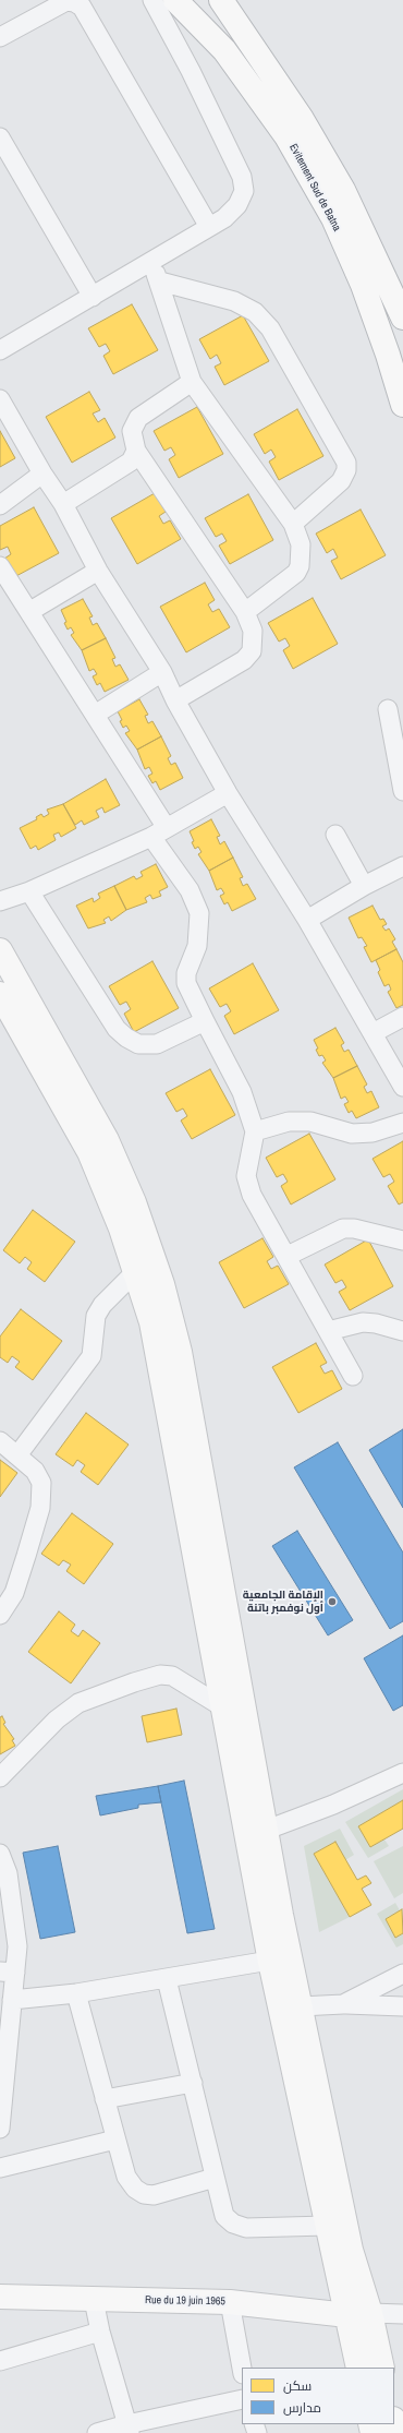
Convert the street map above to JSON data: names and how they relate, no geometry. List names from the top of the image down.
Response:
{
  "streets": {
    "main road": ["Evitement Sud de Batna", "Rue du 19 juin 1965"]
  },
  "places": ["الإقامة الجامعية أول نوفمبر باتنة"],
  "legend": ["سكن", "مدارس"]
}
